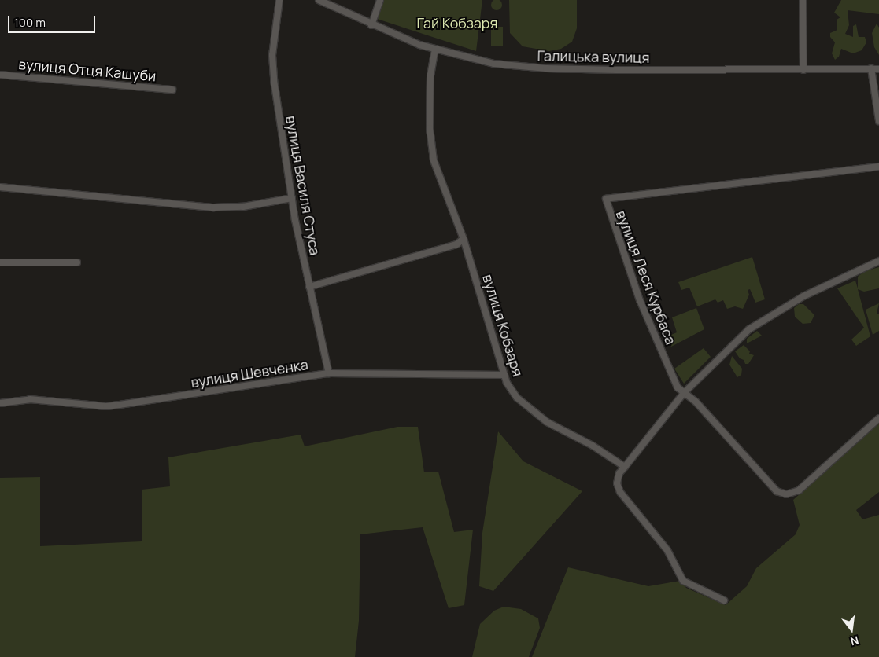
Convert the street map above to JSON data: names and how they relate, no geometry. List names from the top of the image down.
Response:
{
  "streets": {
    "street": [
      "Галицька вулиця",
      "вулиця Отця Кашуби",
      "вулиця Василя Стуса",
      "вулиця Леся Курбаса",
      "вулиця Кобзаря",
      "вулиця Шевченка"
    ]
  },
  "crossings": [
    ["Галицька вулиця", "вулиця Кобзаря"],
    ["вулиця Василя Стуса", "вулиця Шевченка"],
    ["вулиця Кобзаря", "вулиця Шевченка"]
  ],
  "parks": ["Гай Кобзаря"],
  "scale_bar": "100 m",
  "north": "bottom"
}
